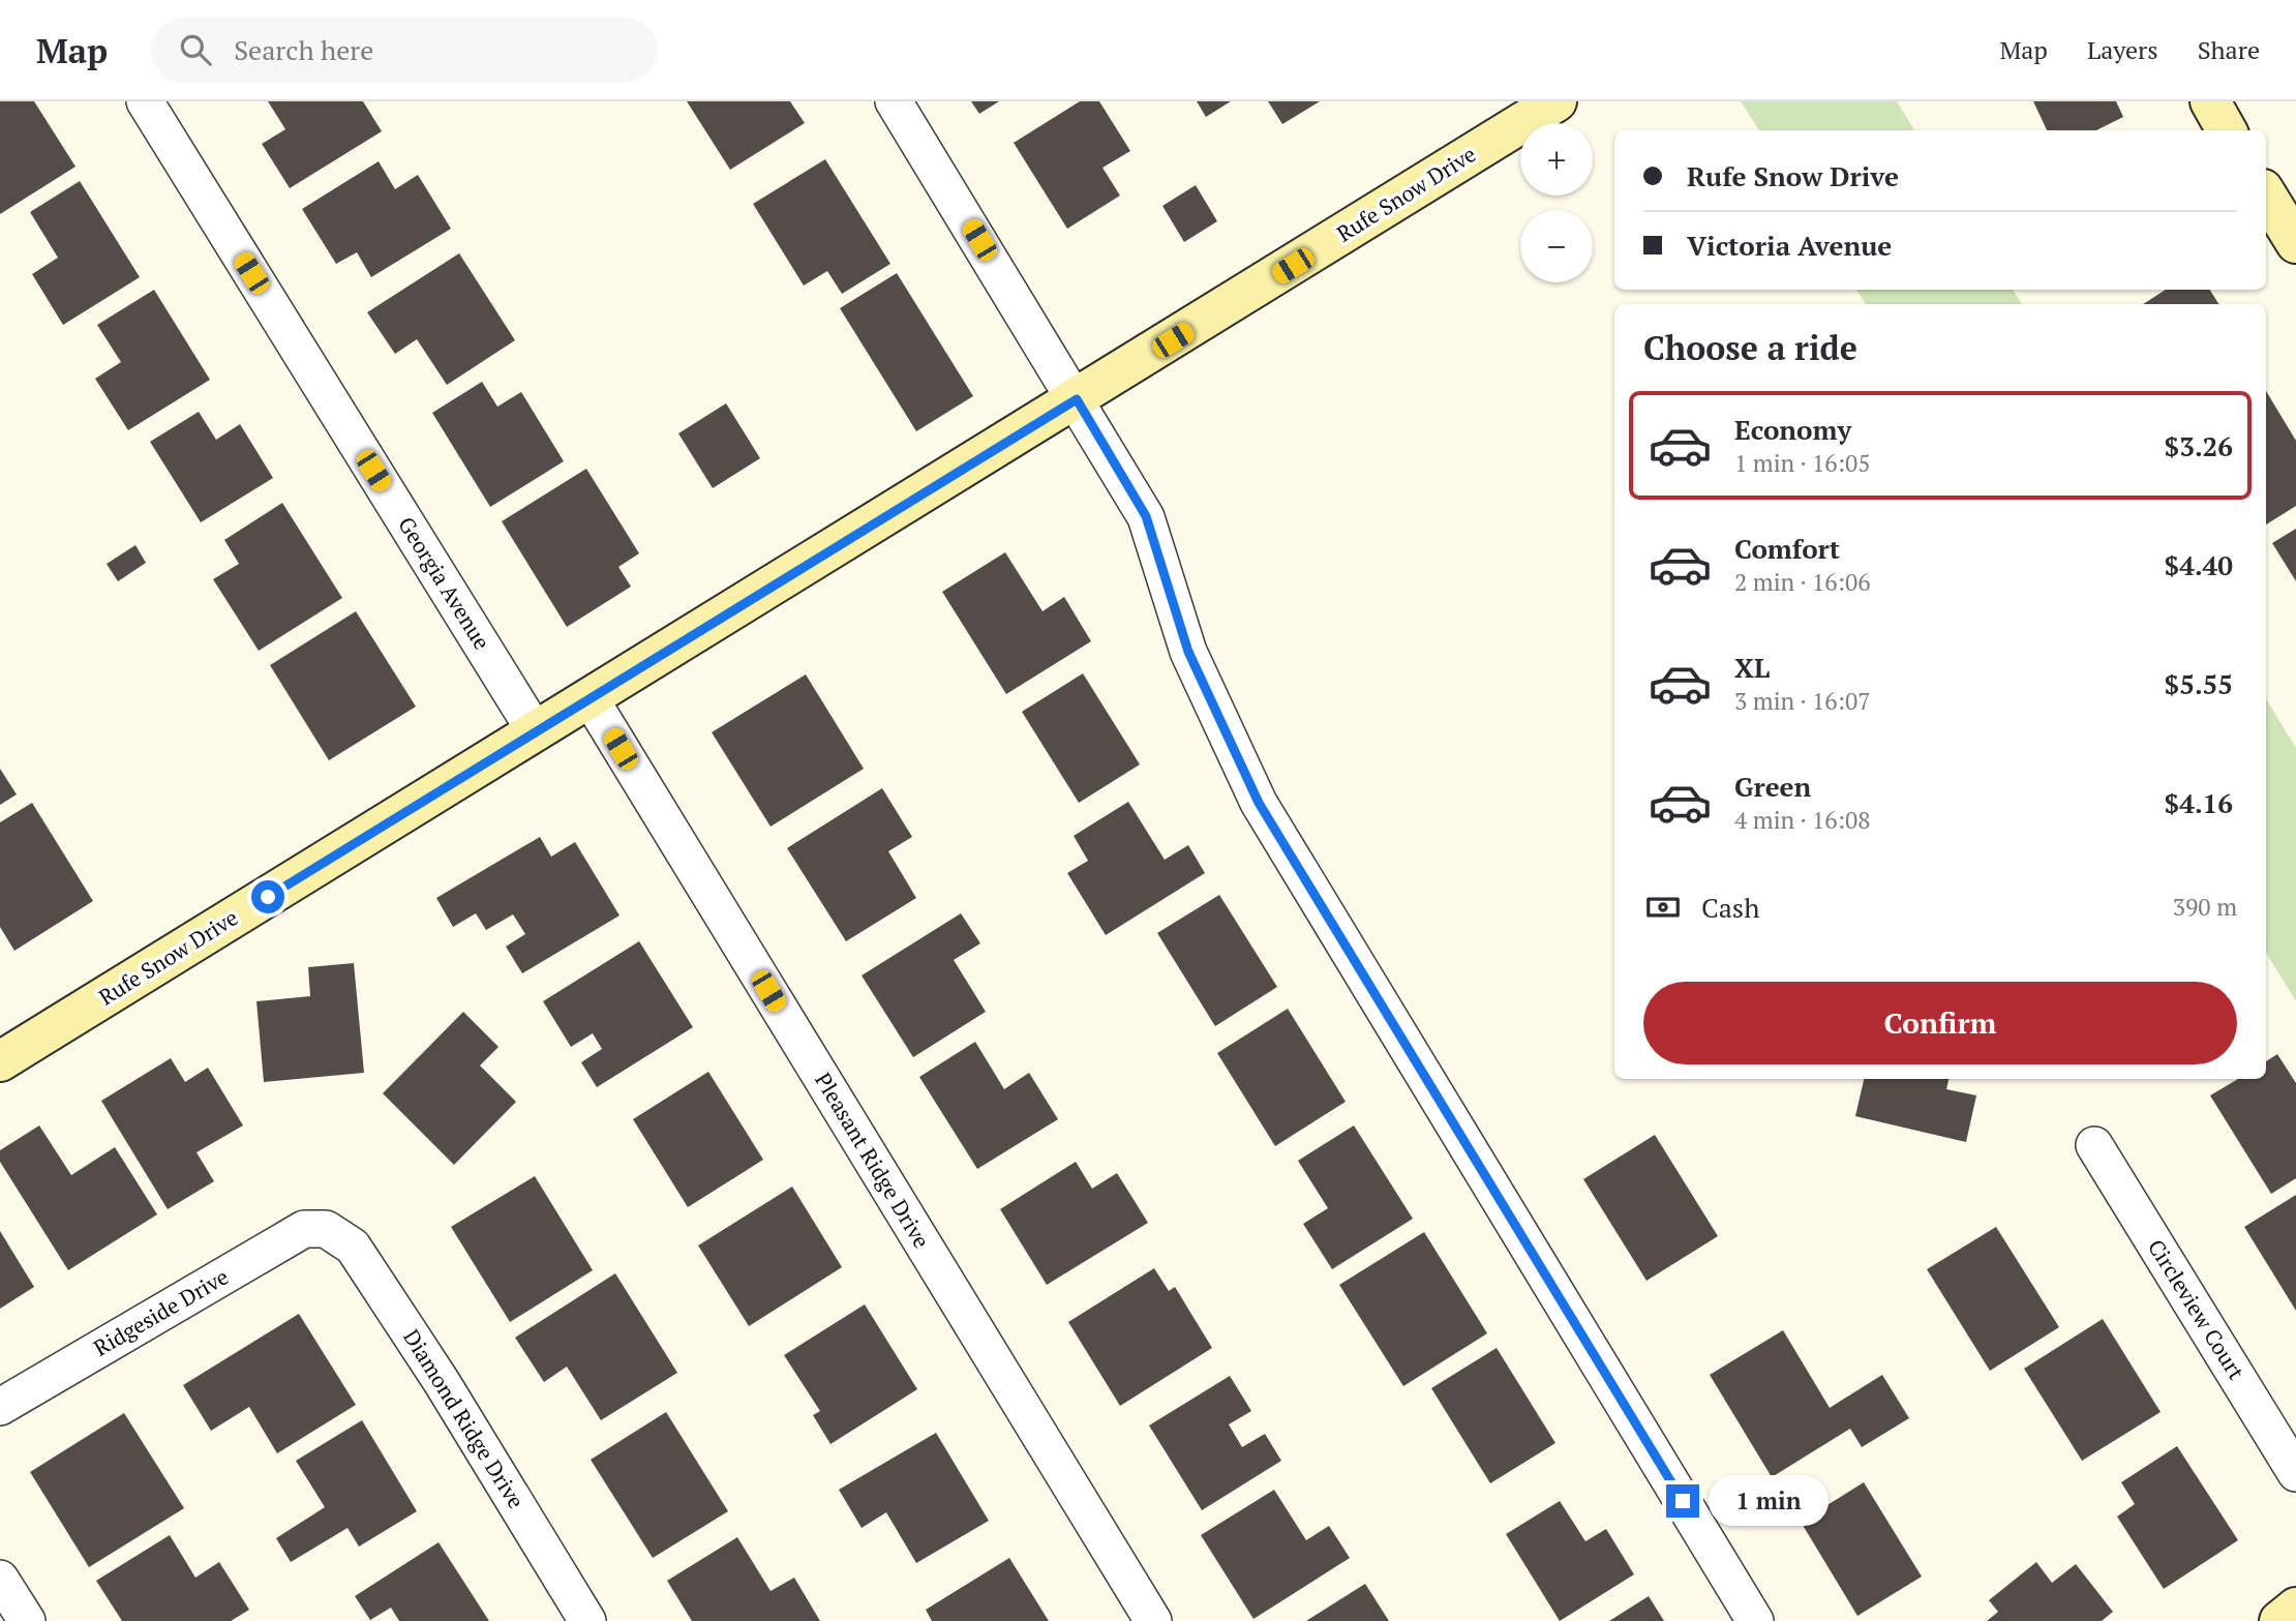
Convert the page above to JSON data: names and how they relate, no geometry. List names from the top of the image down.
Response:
{
  "streets": {
    "main road": ["Rufe Snow Drive"],
    "street": [
      "Georgia Avenue",
      "Pleasant Ridge Drive",
      "Circleview Court",
      "Ridgeside Drive",
      "Diamond Ridge Drive"
    ]
  },
  "crossings": [
    ["Rufe Snow Drive", "Georgia Avenue"],
    ["Rufe Snow Drive", "Pleasant Ridge Drive"],
    ["Ridgeside Drive", "Diamond Ridge Drive"]
  ],
  "page": {
    "header": "Map",
    "search": "Search here",
    "nav": ["Map", "Layers", "Share"],
    "map_buttons": ["+", "−"],
    "banner": ["Rufe Snow Drive", "Victoria Avenue"],
    "heading": "Choose a ride",
    "list": [
      {
        "name": "Economy",
        "note": "1 min · 16:05",
        "value": "$3.26"
      },
      {
        "name": "Comfort",
        "note": "2 min · 16:06",
        "value": "$4.40"
      },
      {
        "name": "XL",
        "note": "3 min · 16:07",
        "value": "$5.55"
      },
      {
        "name": "Green",
        "note": "4 min · 16:08",
        "value": "$4.16"
      }
    ],
    "pay": ["Cash", "390 m"],
    "buttons": "Confirm",
    "bubble": "1 min"
  }
}
